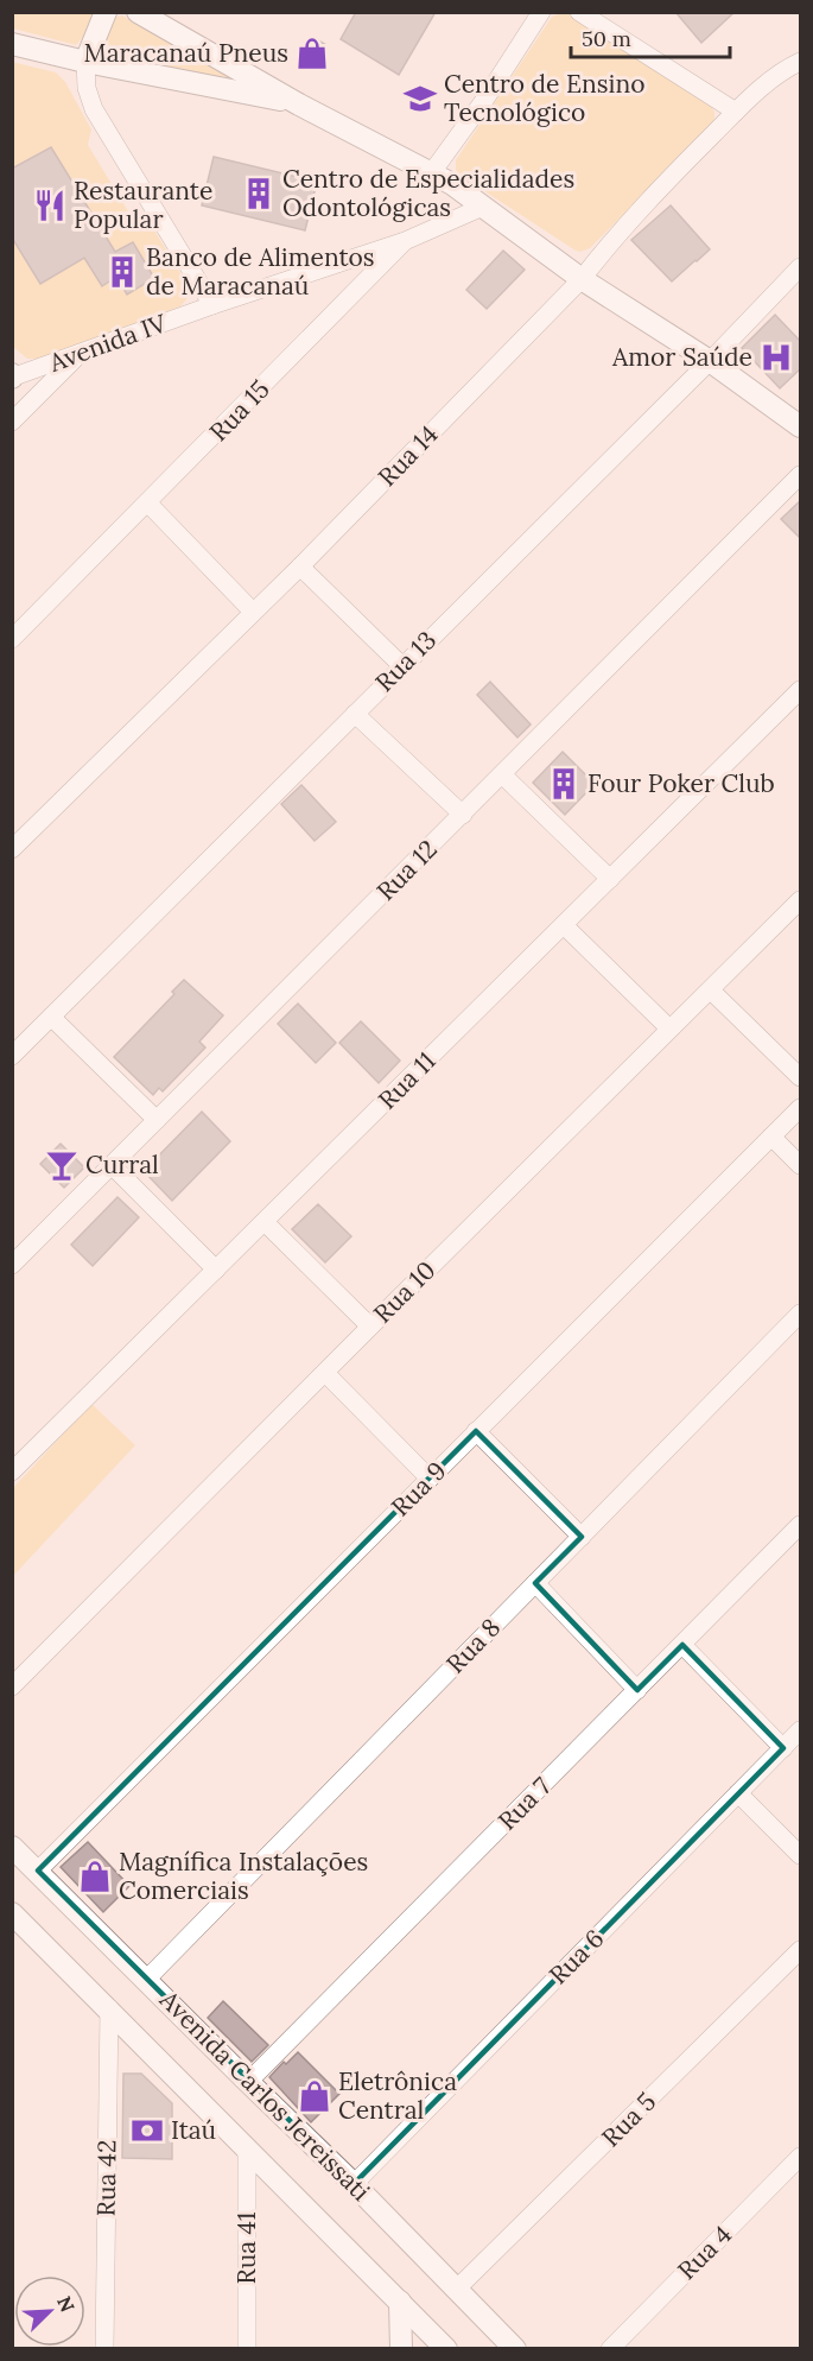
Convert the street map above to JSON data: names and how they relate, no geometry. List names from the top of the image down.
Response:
{
  "streets": {
    "street": [
      "Avenida IV",
      "Rua 15",
      "Rua 14",
      "Rua 13",
      "Rua 12",
      "Rua 11",
      "Rua 10",
      "Rua 9",
      "Rua 8",
      "Rua 7",
      "Rua 6",
      "Avenida Carlos Jereissati",
      "Rua 5",
      "Rua 42",
      "Rua 41",
      "Rua 4"
    ]
  },
  "crossings": [
    ["Avenida IV", "Rua 15"],
    ["Rua 9", "Avenida Carlos Jereissati"],
    ["Rua 8", "Avenida Carlos Jereissati"],
    ["Rua 7", "Avenida Carlos Jereissati"],
    ["Rua 6", "Avenida Carlos Jereissati"],
    ["Avenida Carlos Jereissati", "Rua 5"],
    ["Avenida Carlos Jereissati", "Rua 42"],
    ["Avenida Carlos Jereissati", "Rua 41"]
  ],
  "places": {
    "shop": ["Maracanaú Pneus", "Magnífica Instalações Comerciais", "Eletrônica Central"],
    "school or university": ["Centro de Ensino Tecnológico"],
    "building": ["Centro de Especialidades Odontológicas", "Banco de Alimentos de Maracanaú", "Four Poker Club"],
    "restaurant": ["Restaurante Popular"],
    "hospital": ["Amor Saúde"],
    "bar": ["Curral"],
    "bank": ["Itaú"]
  },
  "scale_bar": "50 m",
  "north": "top right"
}
